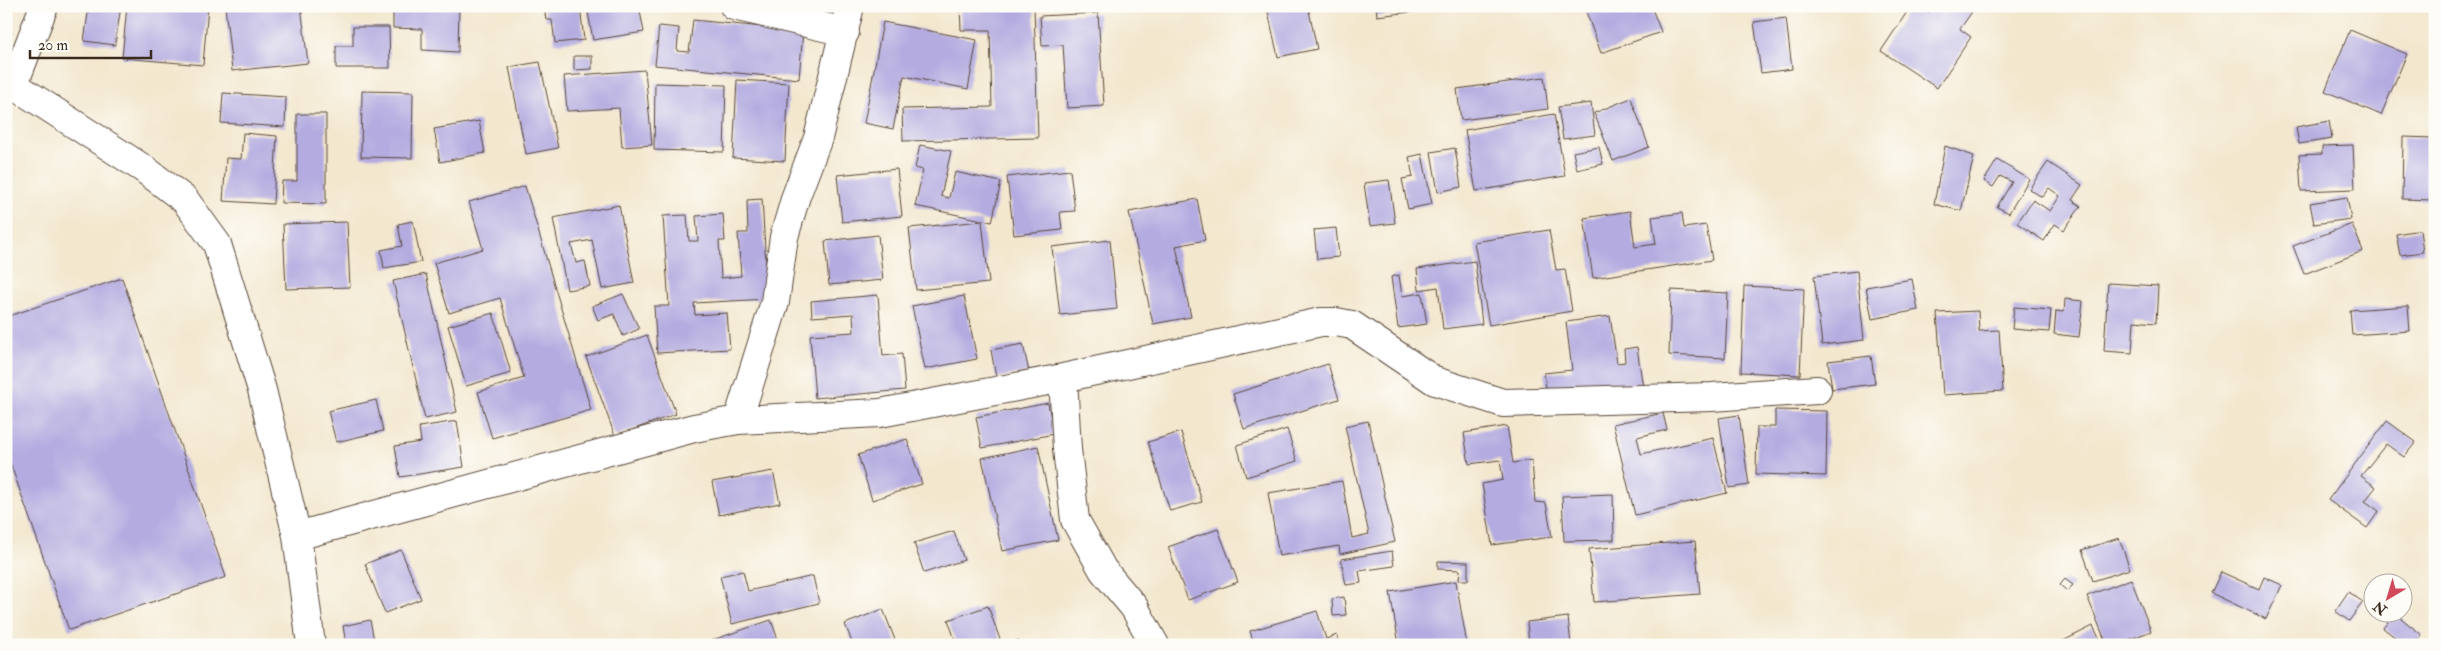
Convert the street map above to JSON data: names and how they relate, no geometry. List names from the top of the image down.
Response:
{
  "scale_bar": "20 m",
  "north": "bottom left"
}
